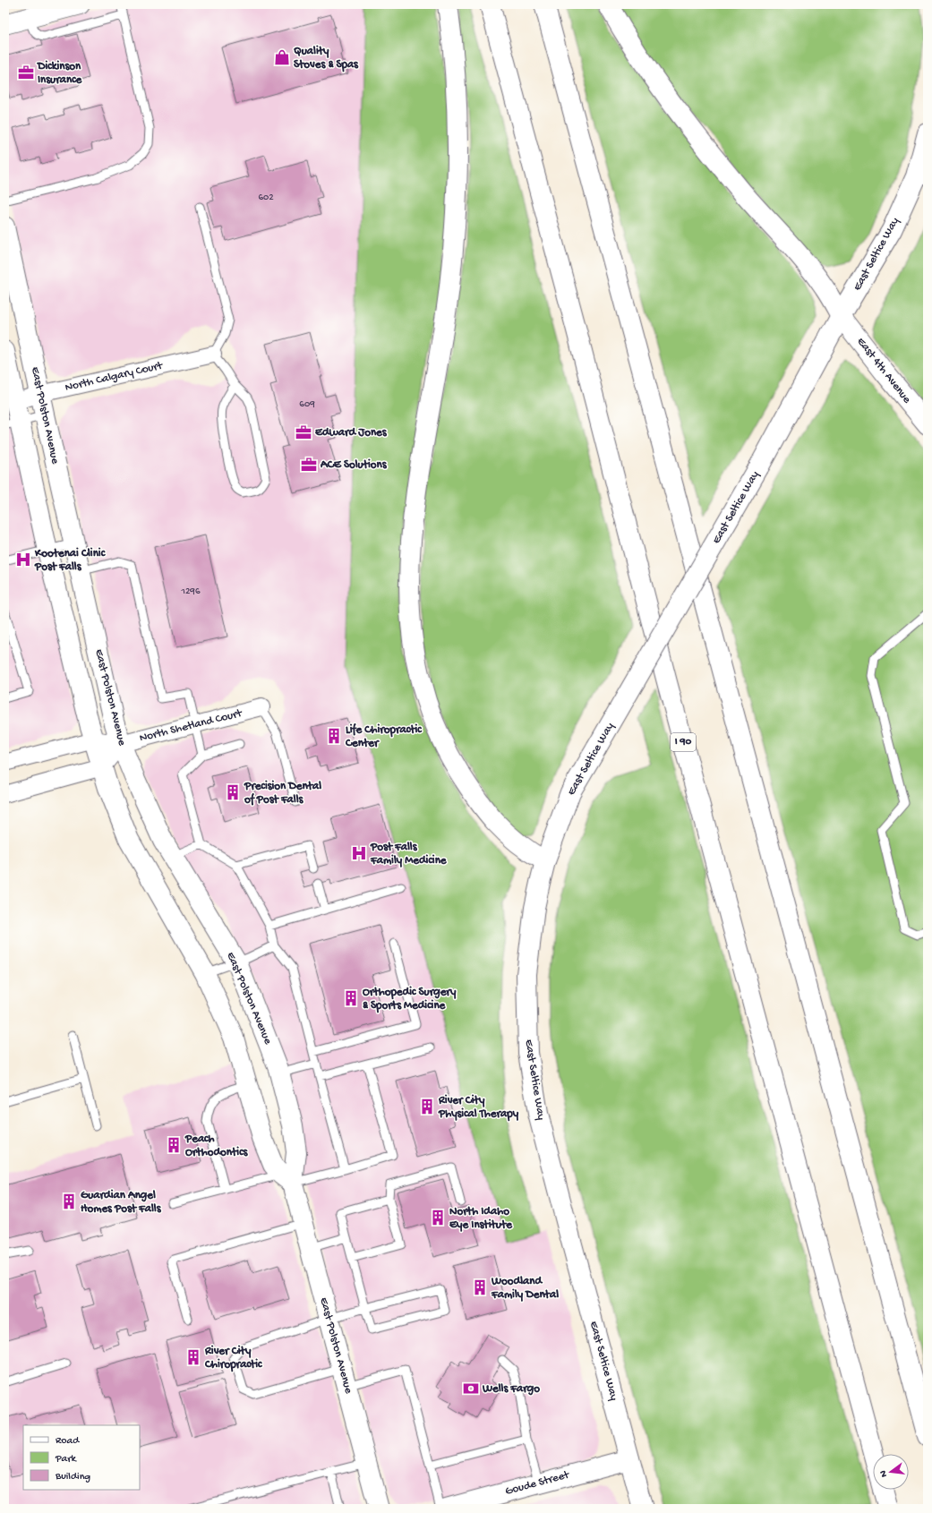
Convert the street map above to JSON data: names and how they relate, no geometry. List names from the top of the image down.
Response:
{
  "streets": {
    "main road": [
      "East Seltice Way",
      "East 4th Avenue",
      "East Polston Avenue",
      "I 90",
      "Goude Street"
    ],
    "street": ["North Calgary Court", "North Shetland Court"]
  },
  "crossings": [
    ["East Seltice Way", "East 4th Avenue"],
    ["East Seltice Way", "Goude Street"],
    ["North Calgary Court", "East Polston Avenue"],
    ["East Polston Avenue", "North Shetland Court"]
  ],
  "places": {
    "shop": ["Quality Stoves & Spas"],
    "office": ["Dickinson Insurance", "Edward Jones", "ACE Solutions"],
    "hospital": ["Kootenai Clinic Post Falls", "Post Falls Family Medicine"],
    "building": [
      "Life Chiropractic Center",
      "Precision Dental of Post Falls",
      "Orthopedic Surgery & Sports Medicine",
      "River City Physical Therapy",
      "Peach Orthodontics",
      "Guardian Angel Homes Post Falls",
      "North Idaho Eye Institute",
      "Woodland Family Dental",
      "River City Chiropractic"
    ],
    "bank": ["Wells Fargo"]
  },
  "house_numbers": ["602", "609", "1296"],
  "legend": ["Road", "Park", "Building"],
  "north": "left"
}
